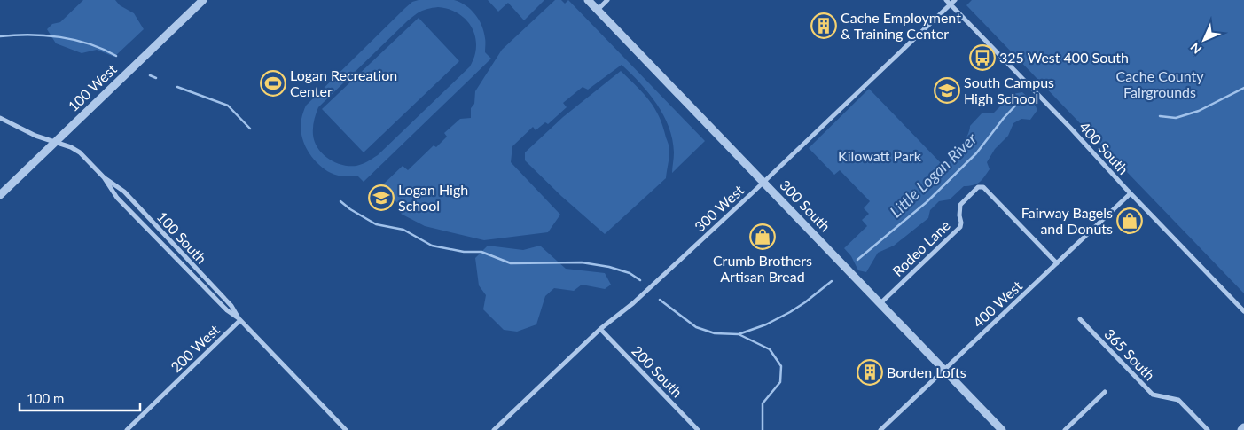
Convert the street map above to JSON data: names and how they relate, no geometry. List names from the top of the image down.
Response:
{
  "streets": {
    "street": [
      "100 West",
      "400 South",
      "300 South",
      "300 West",
      "100 South",
      "Rodeo Lane",
      "400 West",
      "200 West",
      "365 South",
      "200 South"
    ]
  },
  "crossings": [
    ["100 West", "100 South"],
    ["400 South", "300 West"],
    ["400 South", "400 West"],
    ["300 South", "300 West"],
    ["300 South", "Rodeo Lane"],
    ["300 South", "400 West"],
    ["300 West", "200 South"],
    ["100 South", "200 West"],
    ["Rodeo Lane", "400 West"]
  ],
  "water": ["Little Logan River"],
  "parks": ["Cache County Fairgrounds", "Kilowatt Park"],
  "places": {
    "building": ["Cache Employment & Training Center", "Borden Lofts"],
    "bus stop": ["325 West 400 South"],
    "sports": ["Logan Recreation Center"],
    "school or university": ["South Campus High School", "Logan High School"],
    "shop": ["Fairway Bagels and Donuts", "Crumb Brothers Artisan Bread"]
  },
  "scale_bar": "100 m",
  "north": "bottom left"
}
